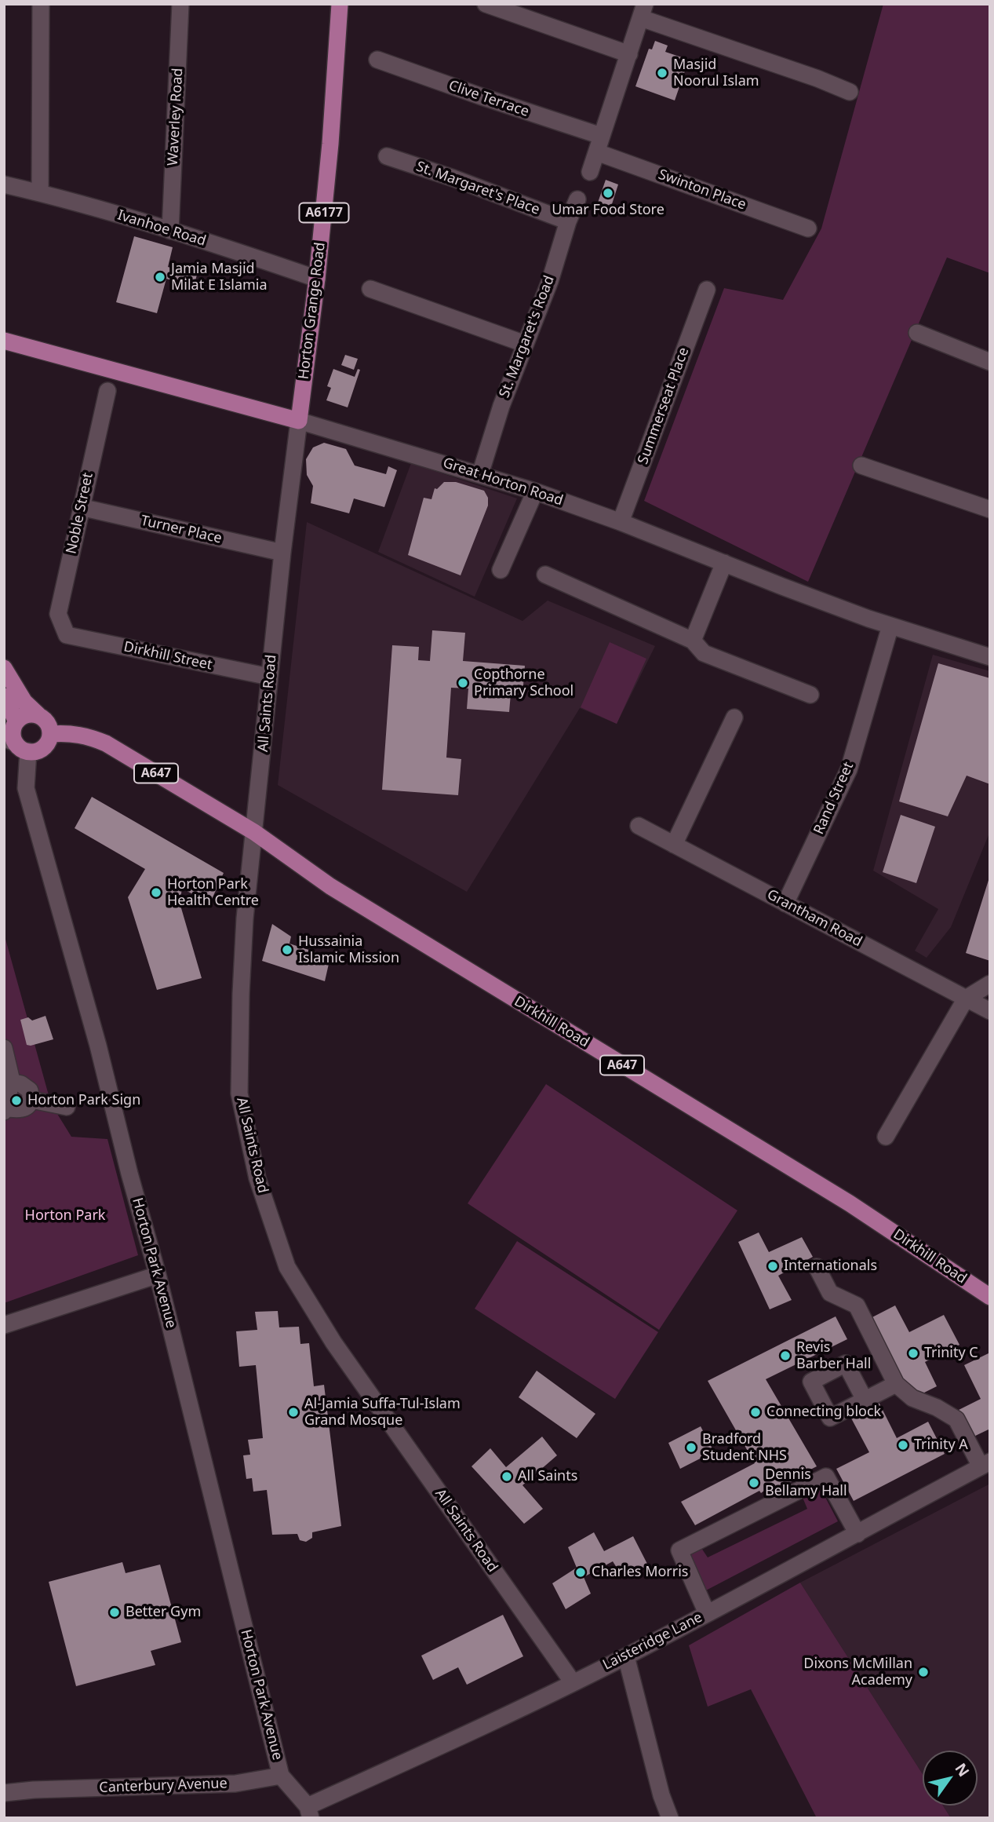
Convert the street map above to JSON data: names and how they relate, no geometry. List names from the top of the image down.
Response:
{
  "streets": {
    "main road": [
      "A6177",
      "Horton Grange Road",
      "Great Horton Road",
      "A647",
      "Dirkhill Road"
    ],
    "street": [
      "Clive Terrace",
      "Waverley Road",
      "St. Margaret's Place",
      "Swinton Place",
      "Ivanhoe Road",
      "St. Margaret's Road",
      "Summerseat Place",
      "Noble Street",
      "Turner Place",
      "Dirkhill Street",
      "All Saints Road",
      "Rand Street",
      "Grantham Road",
      "Horton Park Avenue",
      "Laisteridge Lane",
      "Canterbury Avenue"
    ]
  },
  "crossings": [
    ["Waverley Road", "Ivanhoe Road"],
    ["St. Margaret's Place", "St. Margaret's Road"],
    ["Ivanhoe Road", "Horton Grange Road"],
    ["Horton Grange Road", "Great Horton Road"],
    ["Horton Grange Road", "All Saints Road"],
    ["St. Margaret's Road", "Great Horton Road"],
    ["Summerseat Place", "Great Horton Road"],
    ["Great Horton Road", "All Saints Road"],
    ["Great Horton Road", "Rand Street"],
    ["Noble Street", "Turner Place"],
    ["Noble Street", "Dirkhill Street"],
    ["Turner Place", "All Saints Road"],
    ["Dirkhill Street", "All Saints Road"],
    ["All Saints Road", "A647"],
    ["All Saints Road", "Dirkhill Road"],
    ["All Saints Road", "Laisteridge Lane"],
    ["A647", "Dirkhill Road"],
    ["A647", "Horton Park Avenue"],
    ["Rand Street", "Grantham Road"],
    ["Horton Park Avenue", "Canterbury Avenue"]
  ],
  "parks": ["Horton Park"],
  "places": [
    "Masjid Noorul Islam",
    "Umar Food Store",
    "Jamia Masjid Milat E Islamia",
    "Copthorne Primary School",
    "Horton Park Health Centre",
    "Hussainia Islamic Mission",
    "Horton Park Sign",
    "Internationals",
    "Trinity C",
    "Revis Barber Hall",
    "Al-Jamia Suffa-Tul-Islam Grand Mosque",
    "Connecting block",
    "Trinity A",
    "Bradford Student NHS",
    "All Saints",
    "Dennis Bellamy Hall",
    "Charles Morris",
    "Better Gym",
    "Dixons McMillan Academy"
  ],
  "north": "top right"
}
